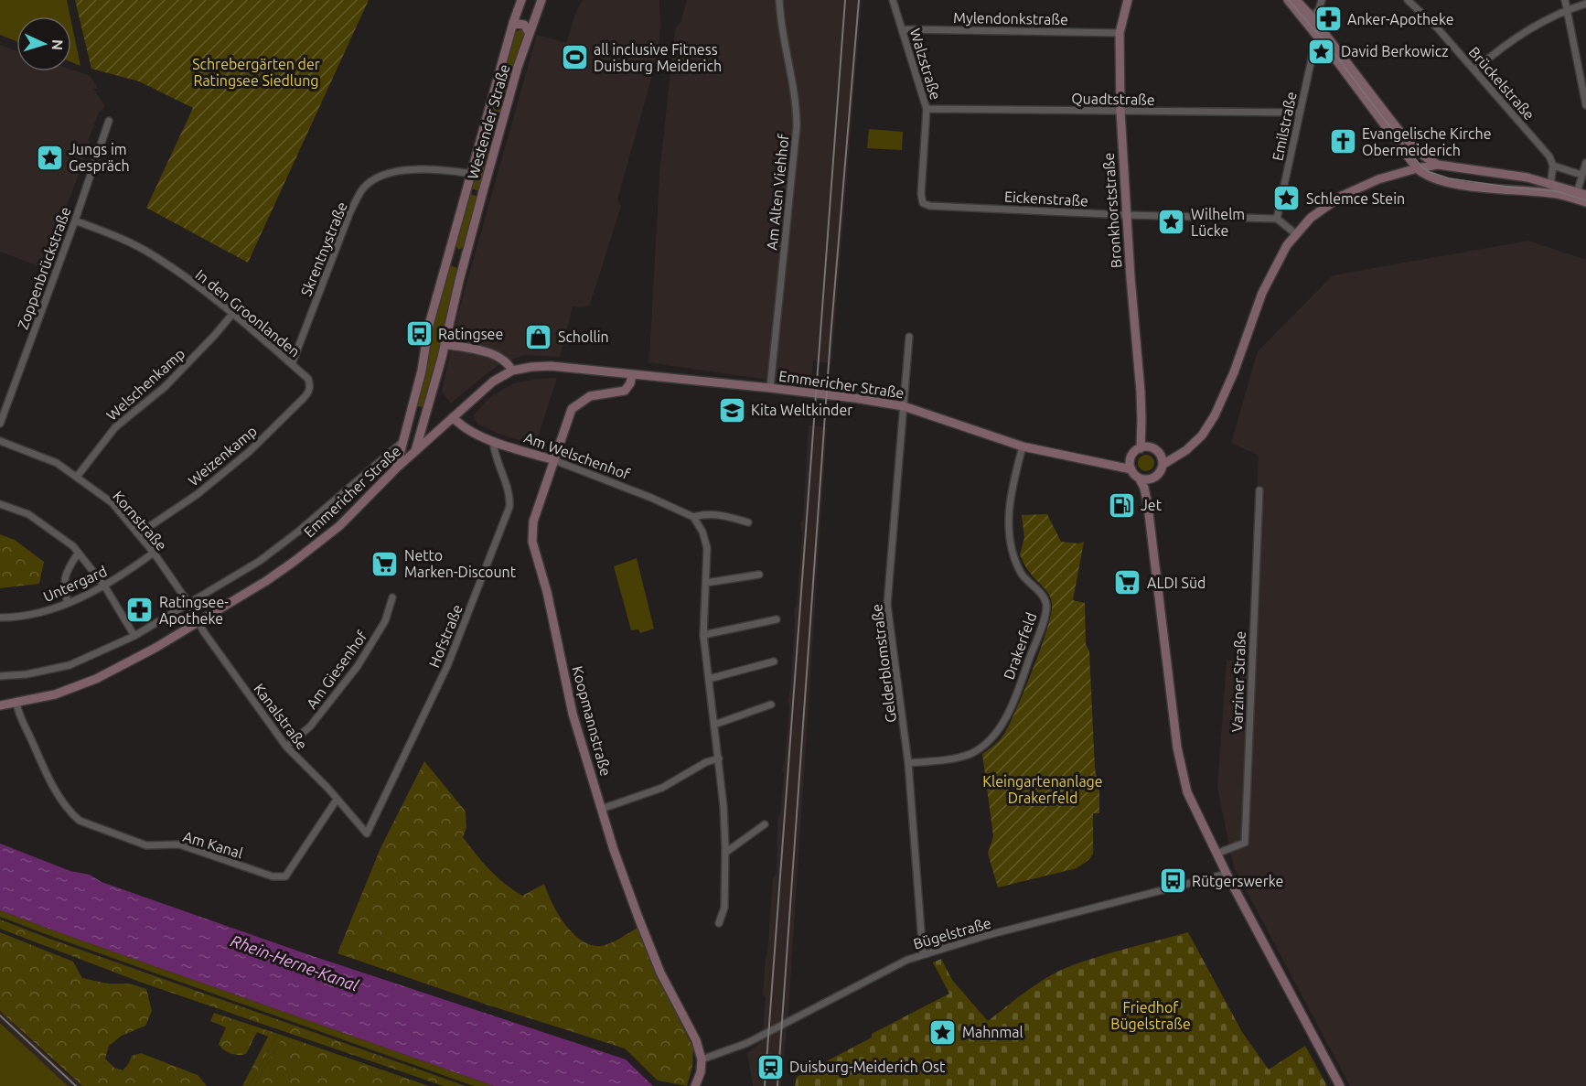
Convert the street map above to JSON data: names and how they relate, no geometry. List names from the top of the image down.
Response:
{
  "streets": {
    "main road": [
      "Westender Straße",
      "Bronkhorststraße",
      "Emmericher Straße",
      "Am Welschenhof",
      "Koopmannstraße"
    ],
    "street": [
      "Mylendonkstraße",
      "Walzstraße",
      "Brückelstraße",
      "Quadtstraße",
      "Emilstraße",
      "Am Alten Viehhof",
      "Eickenstraße",
      "Skrentnystraße",
      "Zoppenbrückstraße",
      "In den Groonlanden",
      "Welschenkamp",
      "Weizenkamp",
      "Kornstraße",
      "Untergard",
      "Hofstraße",
      "Drakerfeld",
      "Gelderblomstraße",
      "Am Giesenhof",
      "Varziner Straße",
      "Kanalstraße",
      "Am Kanal",
      "Bügelstraße"
    ]
  },
  "crossings": [
    ["Mylendonkstraße", "Walzstraße"],
    ["Mylendonkstraße", "Bronkhorststraße"],
    ["Walzstraße", "Quadtstraße"],
    ["Walzstraße", "Eickenstraße"],
    ["Quadtstraße", "Emilstraße"],
    ["Quadtstraße", "Bronkhorststraße"],
    ["Westender Straße", "Skrentnystraße"],
    ["Westender Straße", "Emmericher Straße"],
    ["Emilstraße", "Eickenstraße"],
    ["Am Alten Viehhof", "Emmericher Straße"],
    ["Eickenstraße", "Bronkhorststraße"],
    ["Bronkhorststraße", "Emmericher Straße"],
    ["Skrentnystraße", "In den Groonlanden"],
    ["Zoppenbrückstraße", "In den Groonlanden"],
    ["In den Groonlanden", "Welschenkamp"],
    ["In den Groonlanden", "Weizenkamp"],
    ["Welschenkamp", "Kornstraße"],
    ["Emmericher Straße", "Am Welschenhof"],
    ["Emmericher Straße", "Kornstraße"],
    ["Emmericher Straße", "Drakerfeld"],
    ["Emmericher Straße", "Gelderblomstraße"],
    ["Emmericher Straße", "Kanalstraße"],
    ["Emmericher Straße", "Koopmannstraße"],
    ["Emmericher Straße", "Am Kanal"],
    ["Weizenkamp", "Kornstraße"],
    ["Am Welschenhof", "Hofstraße"],
    ["Am Welschenhof", "Koopmannstraße"],
    ["Kornstraße", "Untergard"],
    ["Kornstraße", "Kanalstraße"],
    ["Hofstraße", "Kanalstraße"],
    ["Drakerfeld", "Gelderblomstraße"],
    ["Gelderblomstraße", "Bügelstraße"],
    ["Am Giesenhof", "Kanalstraße"],
    ["Kanalstraße", "Am Kanal"],
    ["Koopmannstraße", "Bügelstraße"]
  ],
  "water": ["Rhein-Herne-Kanal"],
  "parks": ["Schrebergärten der Ratingsee Siedlung", "Kleingartenanlage Drakerfeld", "Friedhof Bügelstraße"],
  "places": {
    "pharmacy": ["Anker-Apotheke", "Ratingsee- Apotheke"],
    "place": [
      "David Berkowicz",
      "Jungs im Gespräch",
      "Schlemce Stein",
      "Wilhelm Lücke",
      "Mahnmal"
    ],
    "sports": ["all inclusive Fitness Duisburg Meiderich"],
    "church": ["Evangelische Kirche Obermeiderich"],
    "bus stop": ["Ratingsee", "Rütgerswerke"],
    "shop": ["Schollin"],
    "school or university": ["Kita Weltkinder"],
    "fuel station": ["Jet"],
    "supermarket": ["Netto Marken-Discount", "ALDI Süd"],
    "station": ["Duisburg-Meiderich Ost"]
  },
  "north": "right"
}
